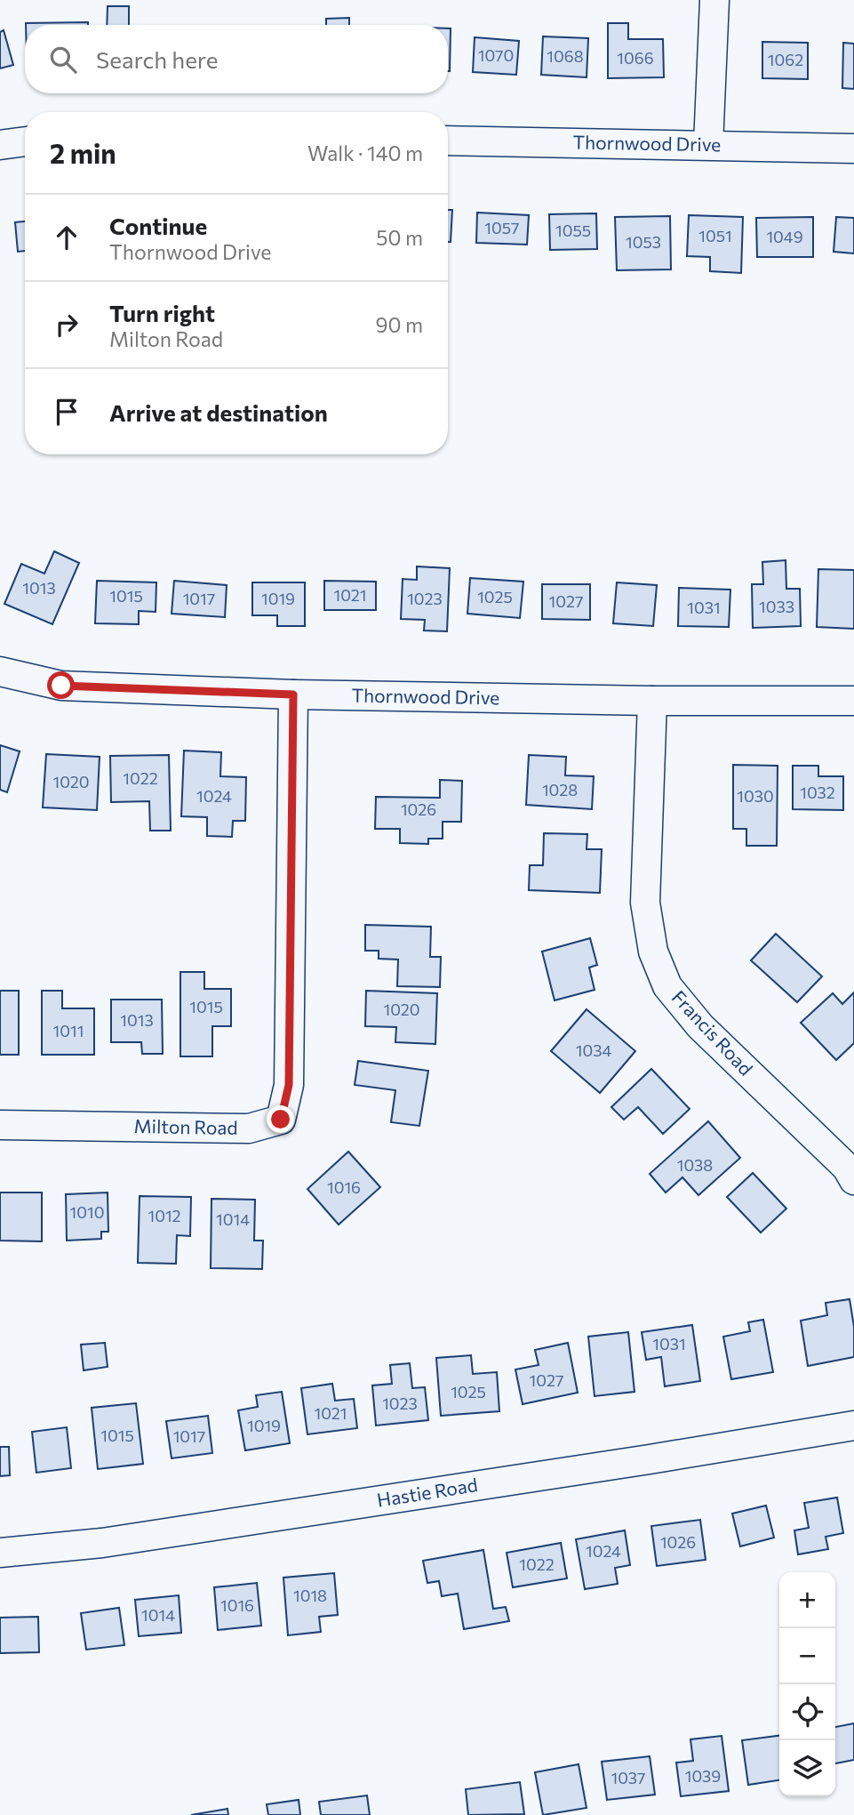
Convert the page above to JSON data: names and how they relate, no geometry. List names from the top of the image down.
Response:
{
  "streets": {
    "street": [
      "Thornwood Drive",
      "Francis Road",
      "Milton Road",
      "Hastie Road"
    ]
  },
  "crossings": [
    ["Thornwood Drive", "Francis Road"],
    ["Thornwood Drive", "Milton Road"]
  ],
  "house_numbers": [
    "1070",
    "1068",
    "1066",
    "1062",
    "1057",
    "1055",
    "1051",
    "1049",
    "1053",
    "1013",
    "1021",
    "1015",
    "1025",
    "1017",
    "1019",
    "1023",
    "1027",
    "1033",
    "1031",
    "1022",
    "1020",
    "1028",
    "1032",
    "1024",
    "1030",
    "1026",
    "1015",
    "1020",
    "1013",
    "1011",
    "1034",
    "1038",
    "1016",
    "1010",
    "1012",
    "1014",
    "1031",
    "1027",
    "1025",
    "1023",
    "1021",
    "1019",
    "1015",
    "1017",
    "1026",
    "1024",
    "1022",
    "1018",
    "1016",
    "1014",
    "1039",
    "1037"
  ],
  "page": {
    "search": "Search here",
    "heading": ["2 min", "Walk · 140 m"],
    "list": [
      ["Continue", "Thornwood Drive", "50 m"],
      ["Turn right", "Milton Road", "90 m"],
      "Arrive at destination"
    ],
    "map_buttons": ["+", "−"]
  }
}
